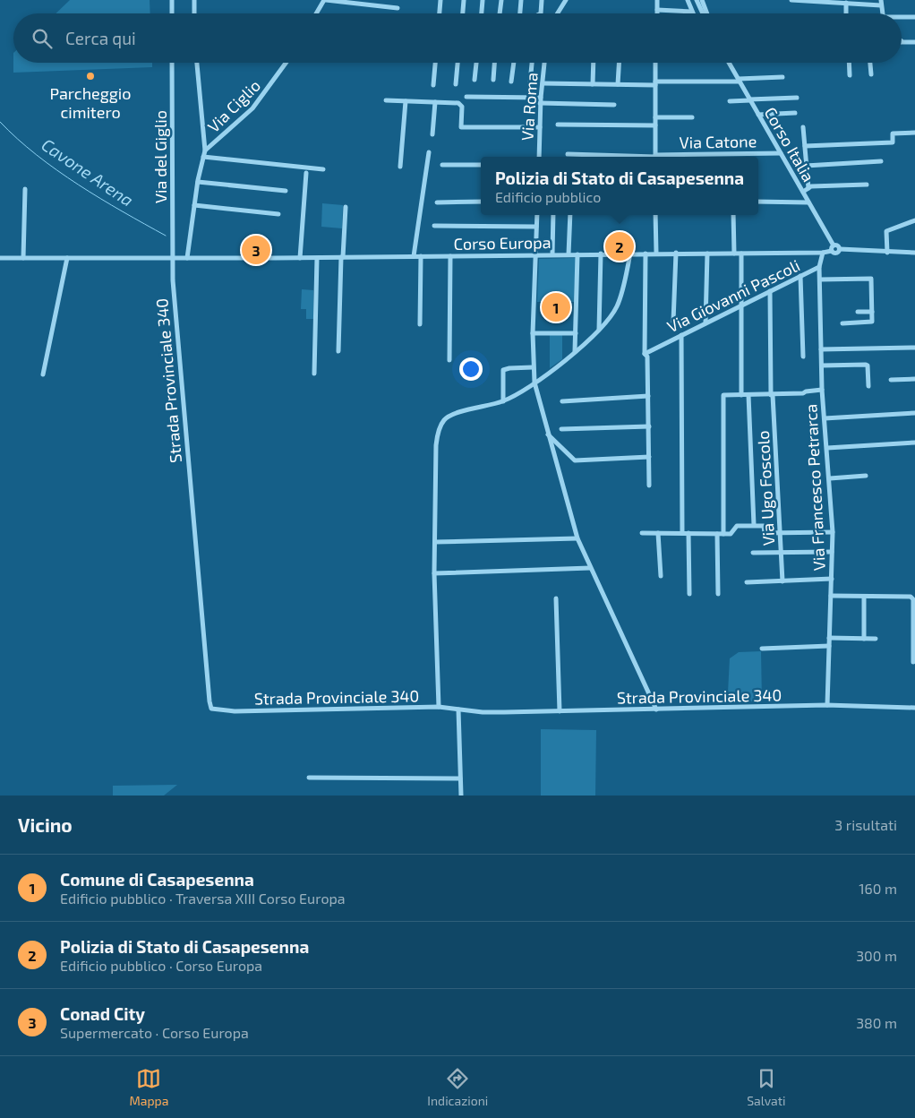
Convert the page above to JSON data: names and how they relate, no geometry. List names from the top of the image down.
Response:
{
  "streets": {
    "street": [
      "Via Ciglio",
      "Via Roma",
      "Via Catone",
      "Corso Italia",
      "Via del Giglio",
      "Corso Europa",
      "Via Giovanni Pascoli",
      "Strada Provinciale 340",
      "Via Francesco Petrarca",
      "Via Ugo Foscolo"
    ]
  },
  "crossings": [
    ["Via Ciglio", "Corso Europa"],
    ["Via Catone", "Corso Italia"],
    ["Corso Italia", "Corso Europa"],
    ["Via del Giglio", "Corso Europa"],
    ["Via del Giglio", "Strada Provinciale 340"],
    ["Corso Europa", "Via Giovanni Pascoli"],
    ["Corso Europa", "Strada Provinciale 340"],
    ["Via Giovanni Pascoli", "Via Francesco Petrarca"],
    ["Via Giovanni Pascoli", "Via Ugo Foscolo"],
    ["Strada Provinciale 340", "Via Francesco Petrarca"]
  ],
  "water": ["Cavone Arena"],
  "places": ["Parcheggio cimitero"],
  "page": {
    "search": "Cerca qui",
    "popup": ["Polizia di Stato di Casapesenna", "Edificio pubblico"],
    "pins": ["2", "3", "1"],
    "heading": ["Vicino", "3 risultati"],
    "list": [
      {
        "mark": "1",
        "name": "Comune di Casapesenna",
        "note": "Edificio pubblico · Traversa XIII Corso Europa",
        "value": "160 m"
      },
      {
        "mark": "2",
        "name": "Polizia di Stato di Casapesenna",
        "note": "Edificio pubblico · Corso Europa",
        "value": "300 m"
      },
      {
        "mark": "3",
        "name": "Conad City",
        "note": "Supermercato · Corso Europa",
        "value": "380 m"
      }
    ],
    "nav": ["Mappa", "Indicazioni", "Salvati"]
  }
}
